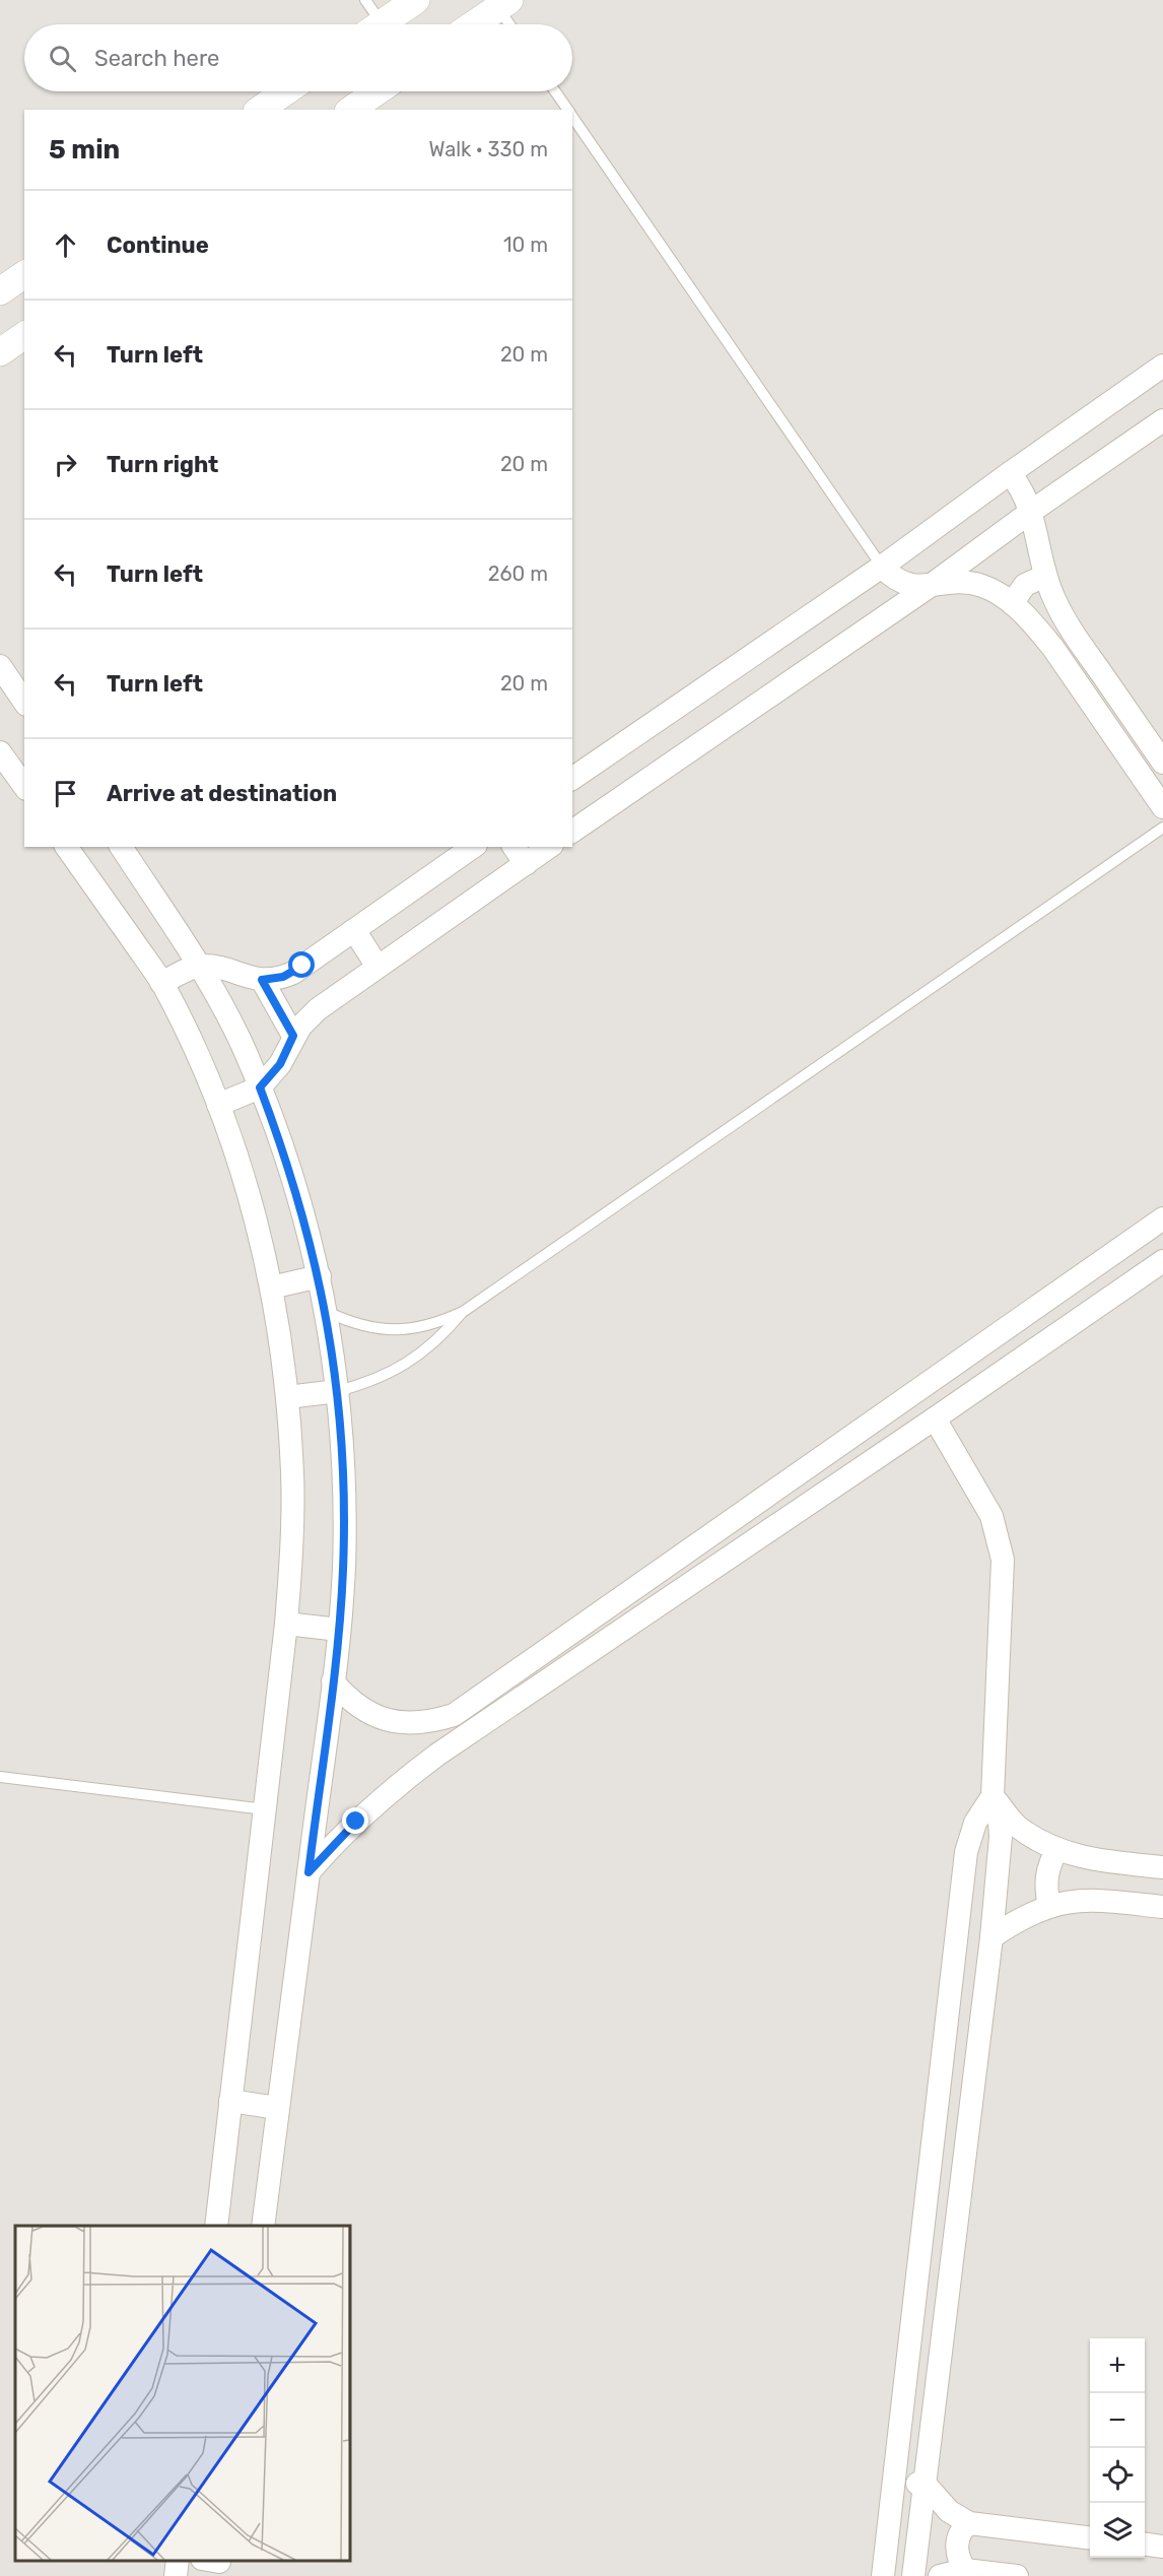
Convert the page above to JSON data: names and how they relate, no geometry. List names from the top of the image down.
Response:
{
  "page": {
    "search": "Search here",
    "heading": ["5 min", "Walk · 330 m"],
    "list": [
      ["Continue", "10 m"],
      ["Turn left", "20 m"],
      ["Turn right", "20 m"],
      ["Turn left", "260 m"],
      ["Turn left", "20 m"],
      "Arrive at destination"
    ],
    "map_buttons": ["+", "−"]
  }
}
